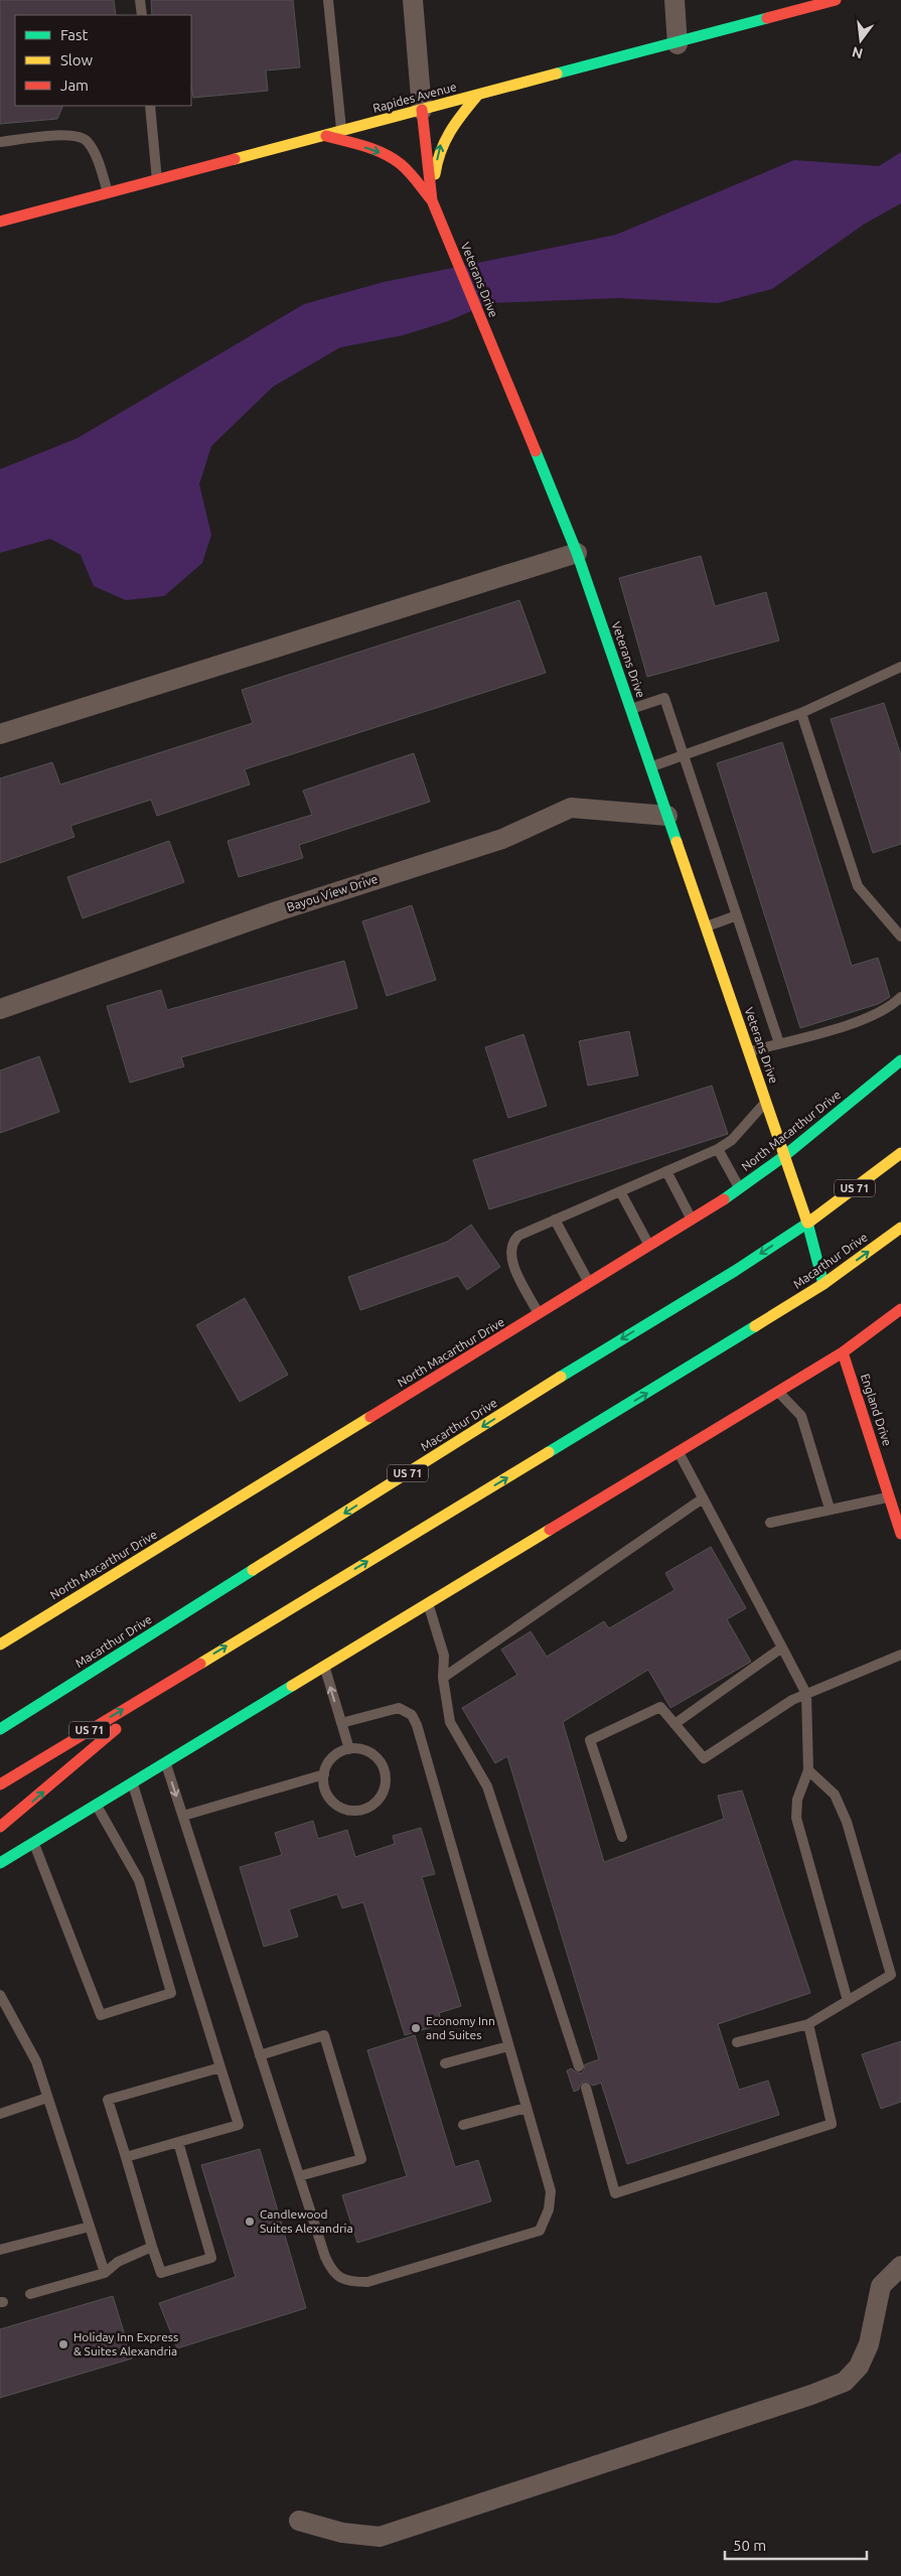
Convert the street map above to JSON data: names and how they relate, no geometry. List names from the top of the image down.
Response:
{
  "streets": {
    "main road": [
      "Rapides Avenue",
      "Veterans Drive",
      "North Macarthur Drive",
      "US 71",
      "Macarthur Drive",
      "England Drive"
    ],
    "street": ["Bayou View Drive"]
  },
  "crossings": [
    ["Rapides Avenue", "Veterans Drive"],
    ["Veterans Drive", "Bayou View Drive"],
    ["Veterans Drive", "North Macarthur Drive"],
    ["Veterans Drive", "Macarthur Drive"]
  ],
  "places": ["Economy Inn and Suites", "Candlewood Suites Alexandria", "Holiday Inn Express & Suites Alexandria"],
  "legend": ["Fast", "Slow", "Jam"],
  "scale_bar": "50 m",
  "north": "bottom"
}
